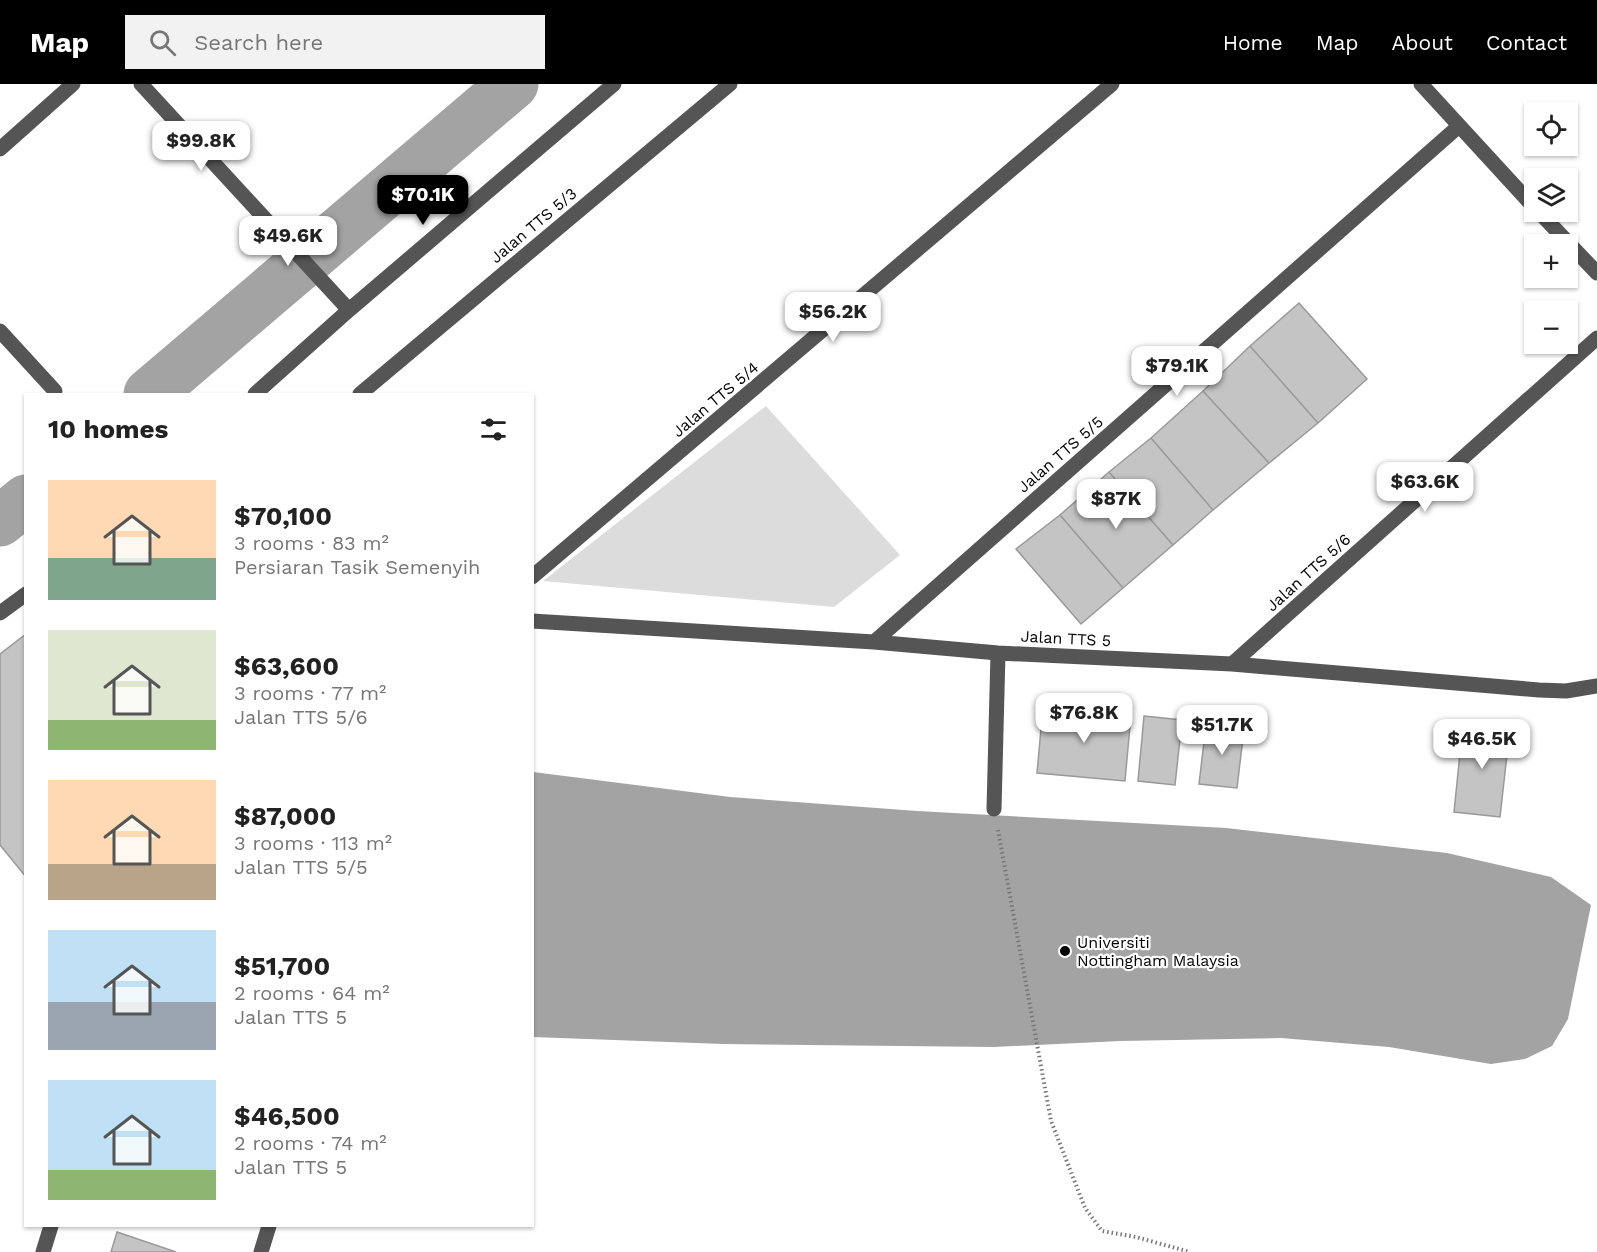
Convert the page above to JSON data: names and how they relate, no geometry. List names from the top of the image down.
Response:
{
  "streets": {
    "street": [
      "Jalan TTS 5/3",
      "Jalan TTS 5/4",
      "Jalan TTS 5/5",
      "Jalan TTS 5/6",
      "Jalan TTS 5"
    ]
  },
  "crossings": [
    ["Jalan TTS 5/5", "Jalan TTS 5"],
    ["Jalan TTS 5/6", "Jalan TTS 5"]
  ],
  "places": ["Universiti Nottingham Malaysia"],
  "page": {
    "header": "Map",
    "search": "Search here",
    "nav": [
      "Home",
      "Map",
      "About",
      "Contact"
    ],
    "map_buttons": ["+", "−"],
    "price": [
      "$99.8K",
      "$70.1K",
      "$49.6K",
      "$56.2K",
      "$79.1K",
      "$63.6K",
      "$87K",
      "$76.8K",
      "$51.7K",
      "$46.5K"
    ],
    "heading": "10 homes",
    "list": [
      {
        "name": "$70,100",
        "note": "3 rooms · 83 m² · Persiaran Tasik Semenyih"
      },
      {
        "name": "$63,600",
        "note": "3 rooms · 77 m² · Jalan TTS 5/6"
      },
      {
        "name": "$87,000",
        "note": "3 rooms · 113 m² · Jalan TTS 5/5"
      },
      {
        "name": "$51,700",
        "note": "2 rooms · 64 m² · Jalan TTS 5"
      },
      {
        "name": "$46,500",
        "note": "2 rooms · 74 m² · Jalan TTS 5"
      }
    ]
  }
}
